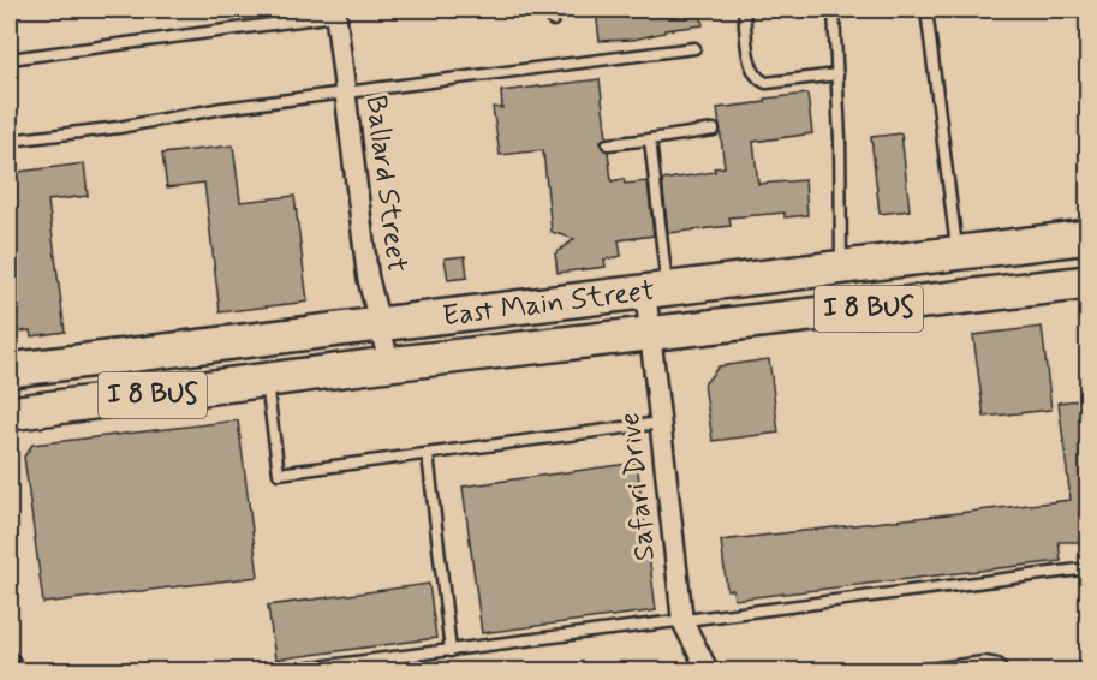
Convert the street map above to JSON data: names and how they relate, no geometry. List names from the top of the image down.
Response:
{
  "streets": {
    "main road": ["East Main Street", "I 8 BUS"],
    "street": ["Ballard Street", "Safari Drive"]
  },
  "crossings": [
    ["Ballard Street", "East Main Street"],
    ["East Main Street", "Safari Drive"]
  ]
}
